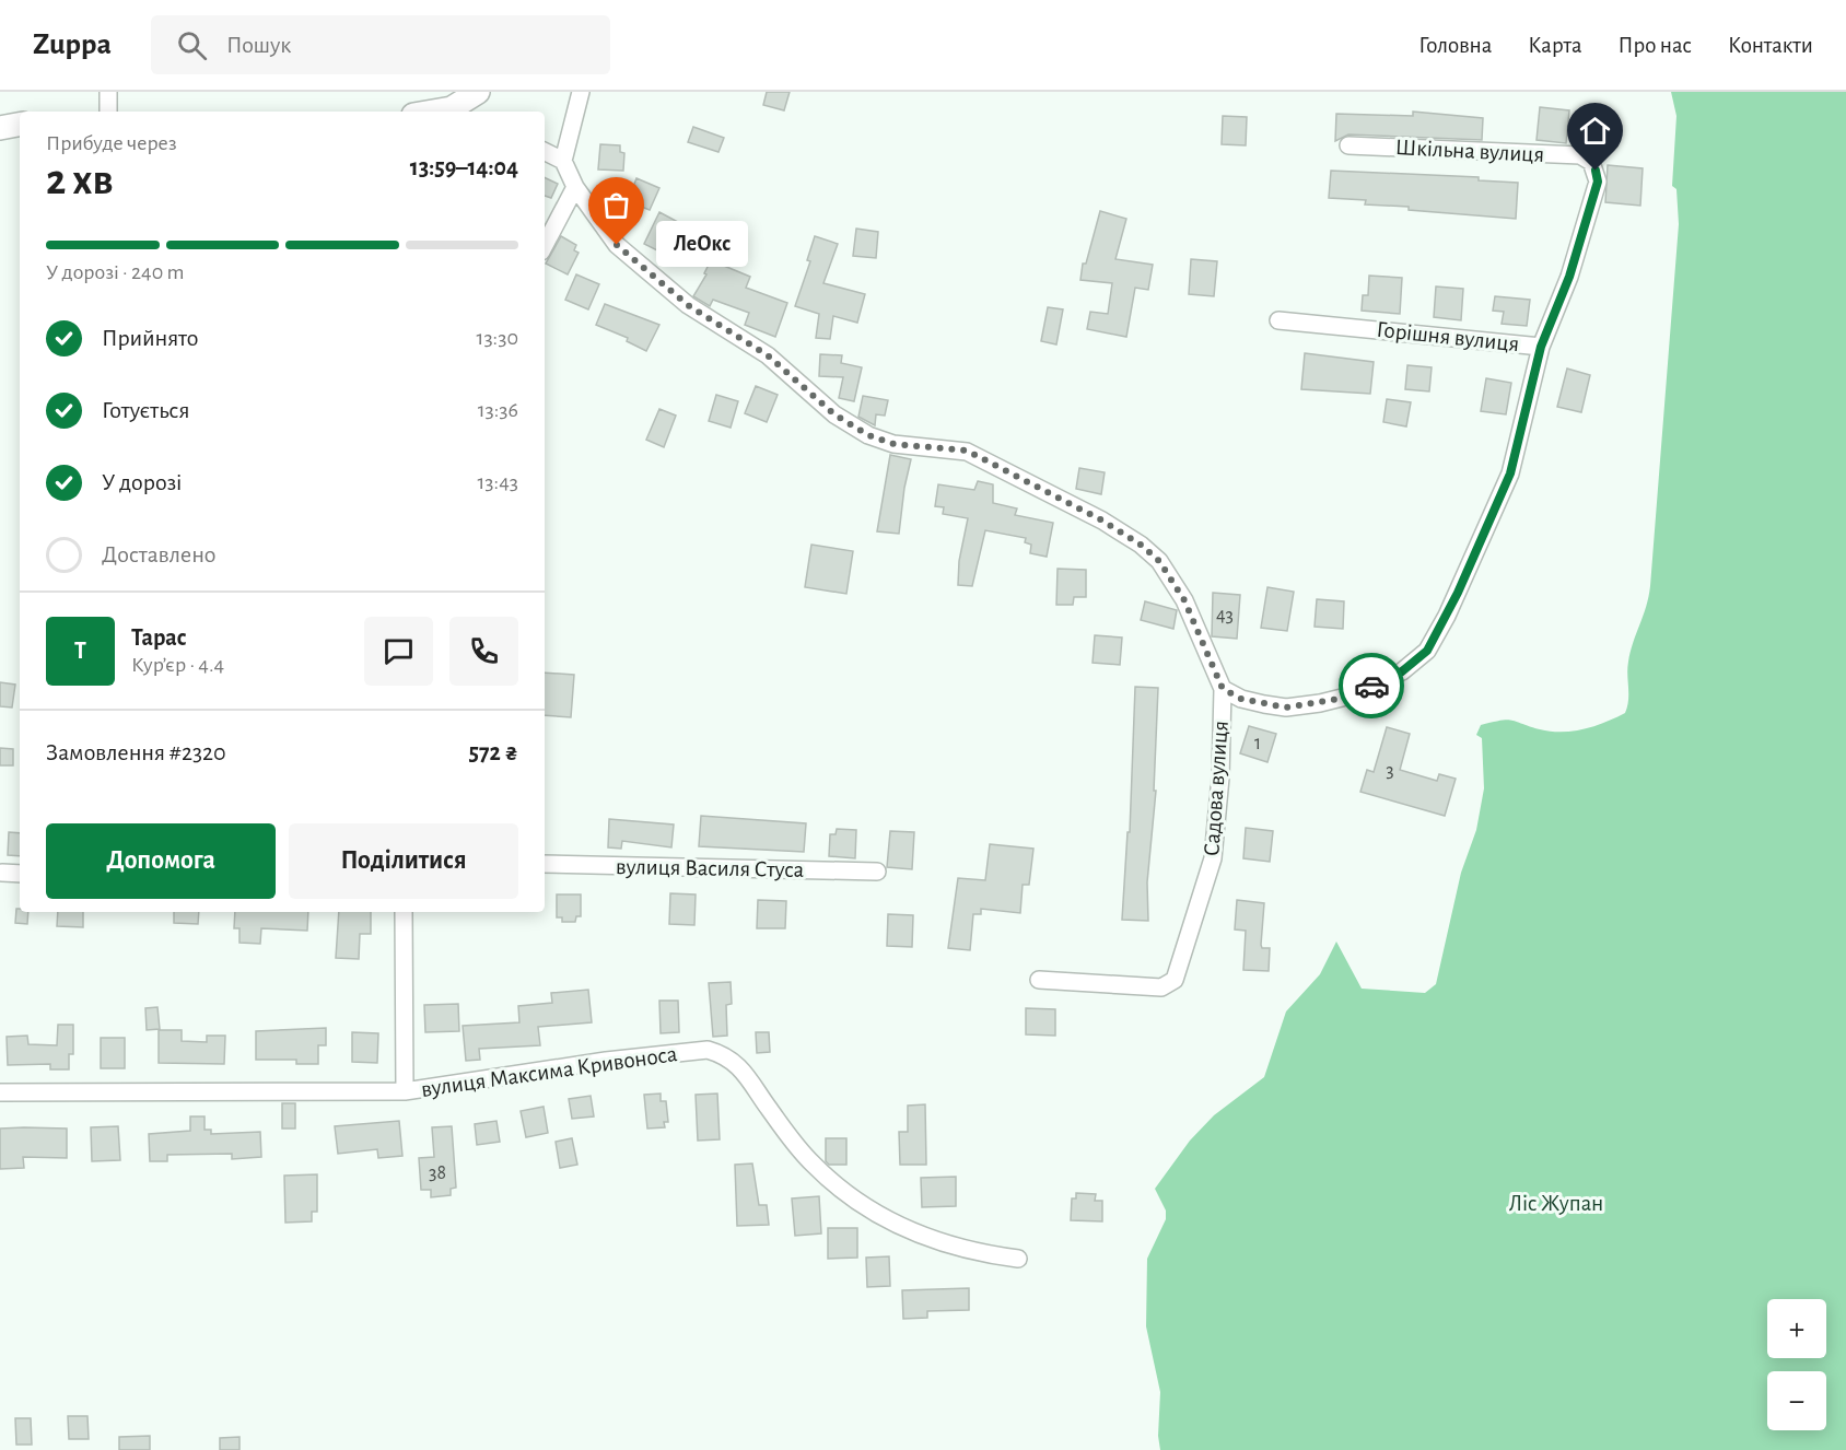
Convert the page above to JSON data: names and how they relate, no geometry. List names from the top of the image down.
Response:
{
  "streets": {
    "street": [
      "Шкільна вулиця",
      "Горішня вулиця",
      "Садова вулиця",
      "вулиця Василя Стуса",
      "вулиця Максима Кривоноса"
    ]
  },
  "crossings": [
    ["Шкільна вулиця", "Горішня вулиця"],
    ["Горішня вулиця", "Садова вулиця"]
  ],
  "parks": ["Ліс Жупан"],
  "places": ["ЛеОкс"],
  "house_numbers": [
    "43",
    "1",
    "3",
    "38"
  ],
  "page": {
    "header": "Zuppa",
    "search": "Пошук",
    "nav": [
      "Головна",
      "Карта",
      "Про нас",
      "Контакти"
    ],
    "heading": ["2 хв", "Прибуде через", "13:59–14:04"],
    "panel": [
      "Тарас",
      "Кур’єр · 4.4",
      "Замовлення #2320",
      "572 ₴"
    ],
    "bubble": "ЛеОкс",
    "bar": "У дорозі · 240 m",
    "list": [
      ["Прийнято", "13:30"],
      ["Готується", "13:36"],
      ["У дорозі", "13:43"],
      "Доставлено"
    ],
    "round": "Т",
    "buttons": ["Допомога", "Поділитися"],
    "map_buttons": ["+", "−"]
  }
}
